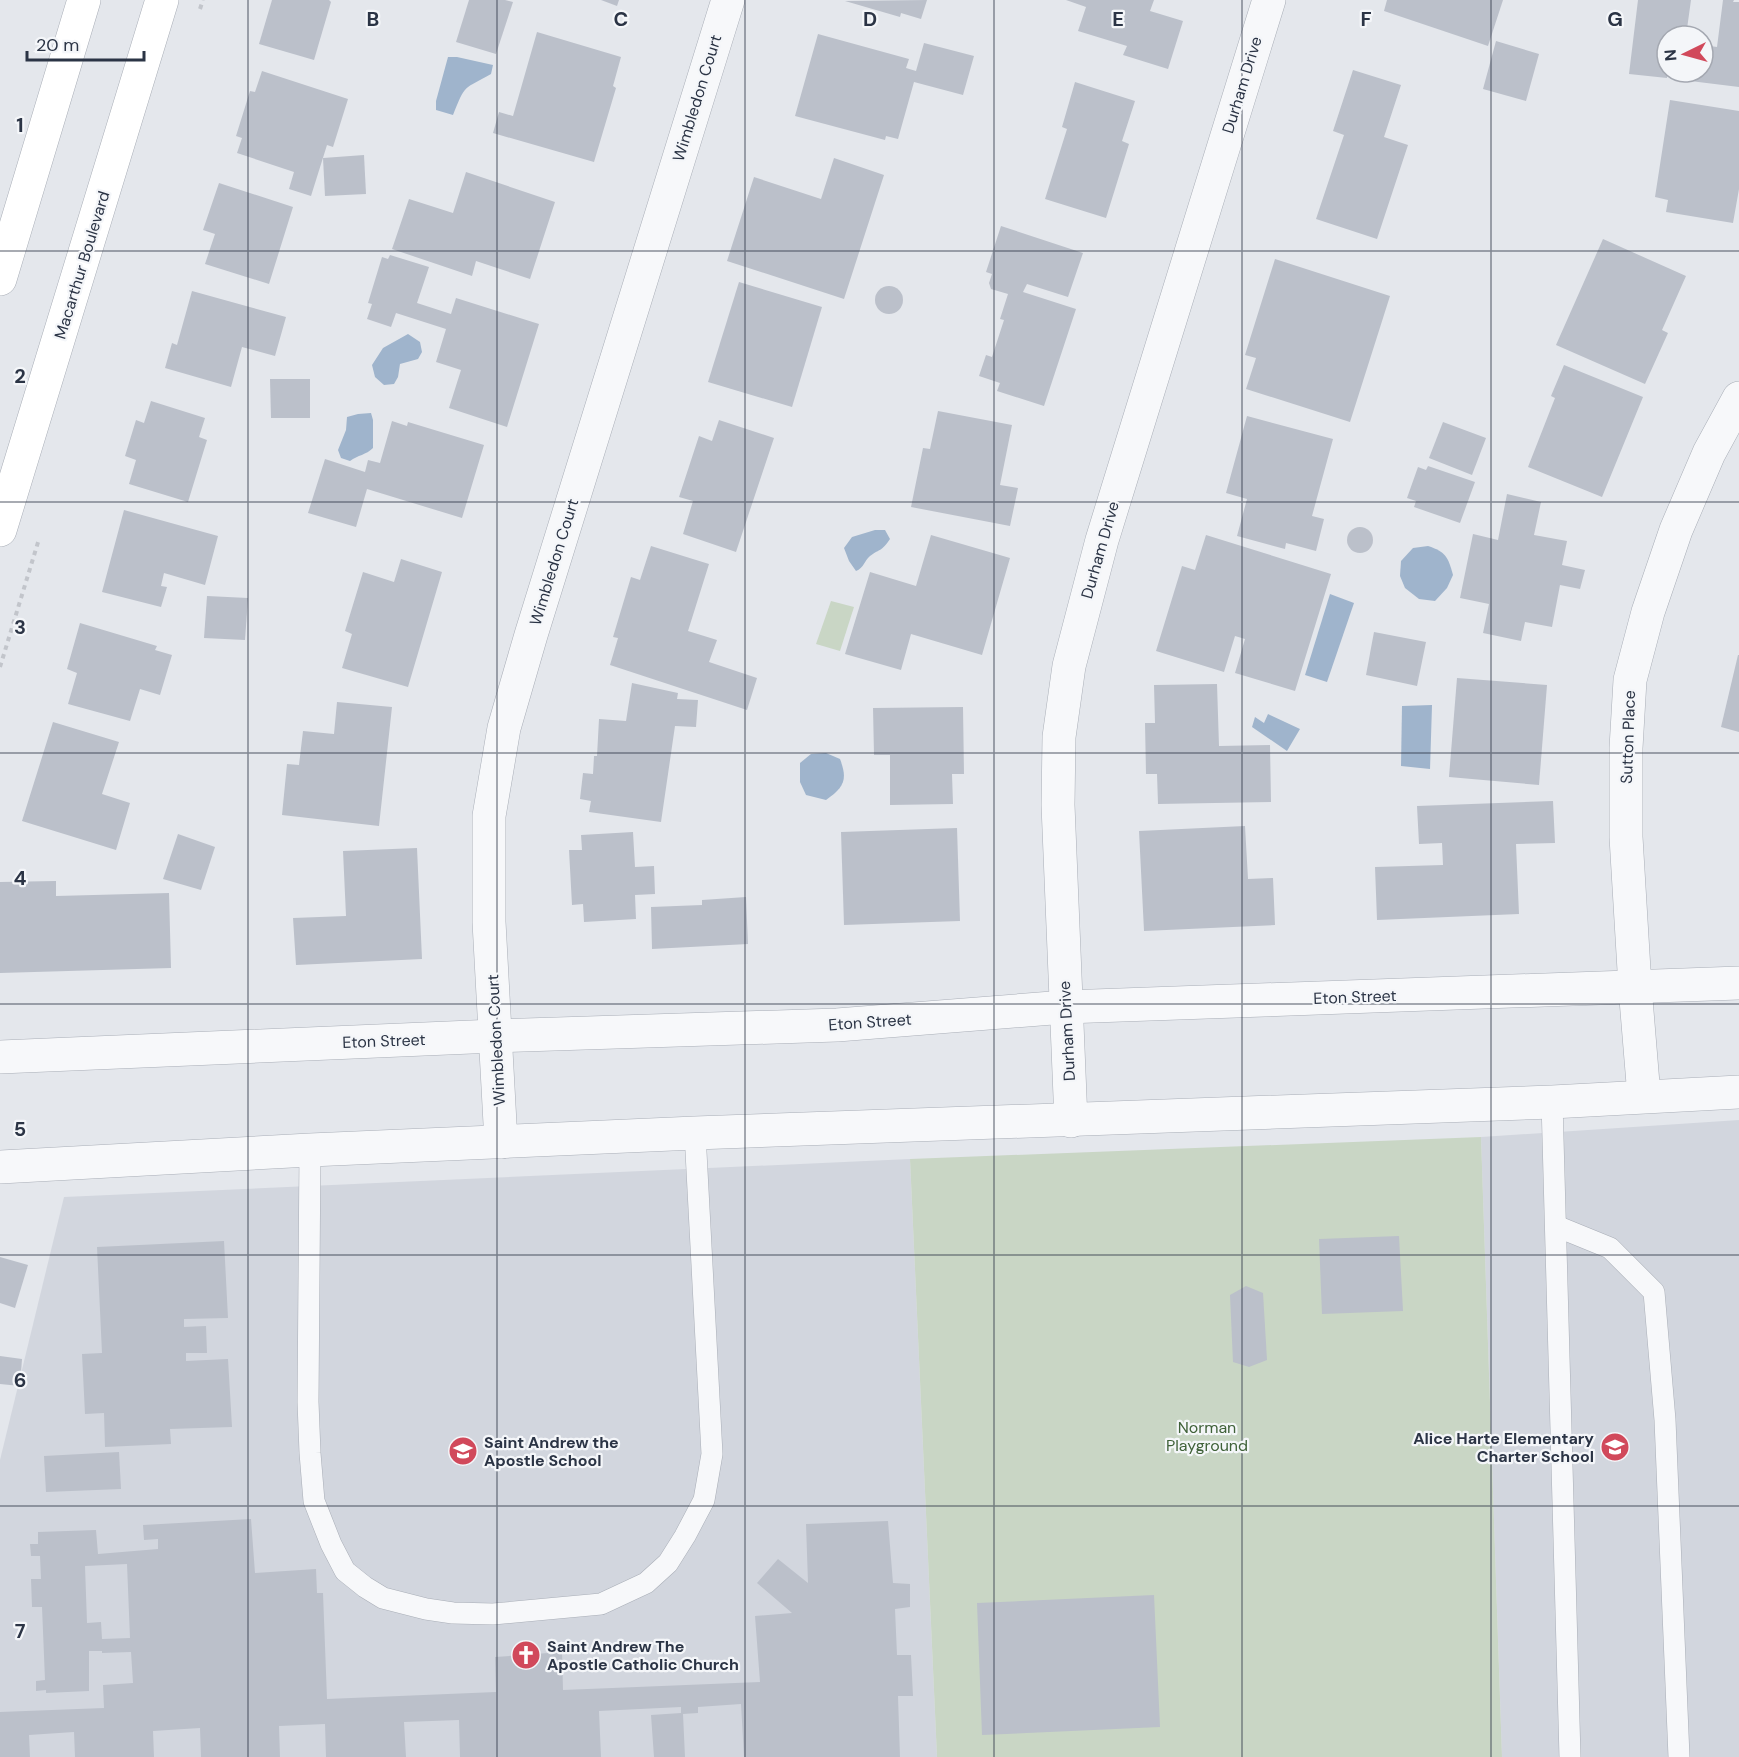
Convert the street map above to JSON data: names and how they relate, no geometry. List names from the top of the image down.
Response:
{
  "streets": {
    "street": [
      "Durham Drive",
      "Wimbledon Court",
      "Macarthur Boulevard",
      "Sutton Place",
      "Eton Street"
    ]
  },
  "crossings": [
    ["Durham Drive", "Eton Street"],
    ["Wimbledon Court", "Eton Street"],
    ["Sutton Place", "Eton Street"]
  ],
  "parks": ["Norman Playground"],
  "places": {
    "school or university": ["Alice Harte Elementary Charter School", "Saint Andrew the Apostle School"],
    "church": ["Saint Andrew The Apostle Catholic Church"]
  },
  "scale_bar": "20 m",
  "north": "left",
  "grid": {
    "columns": [
      "B",
      "C",
      "D",
      "E",
      "F",
      "G"
    ],
    "rows": [
      "1",
      "2",
      "3",
      "4",
      "5",
      "6",
      "7"
    ]
  }
}
